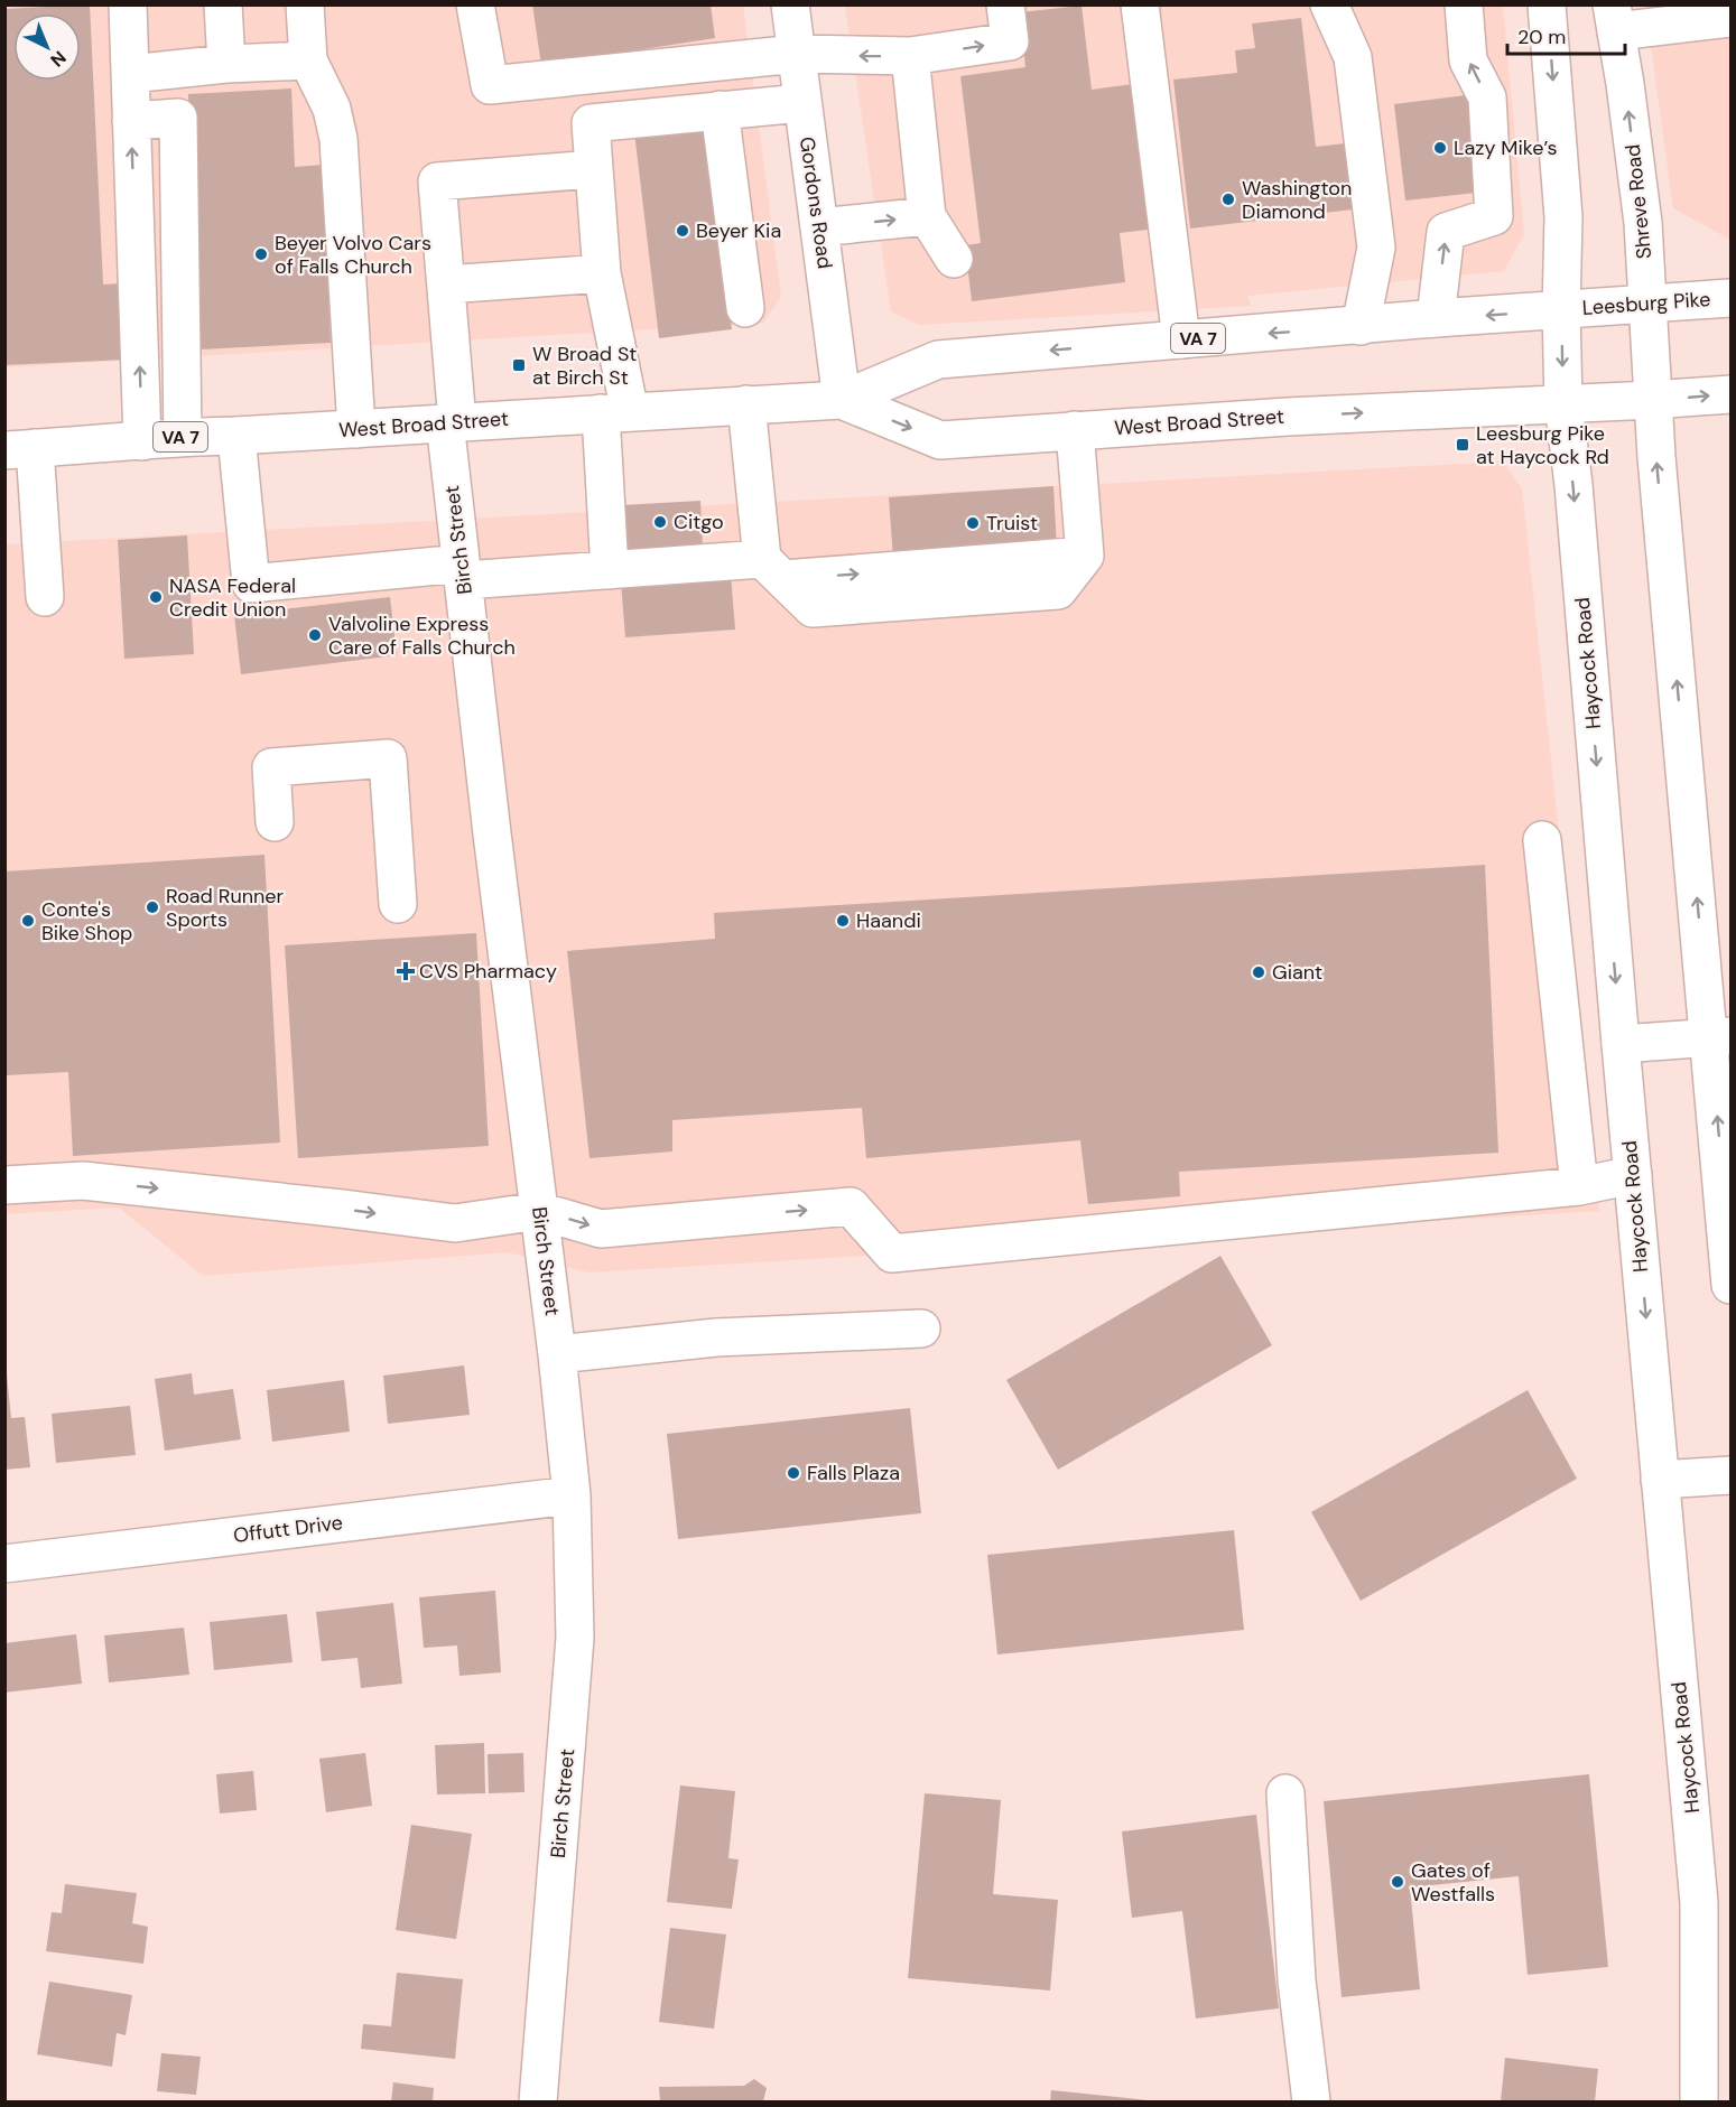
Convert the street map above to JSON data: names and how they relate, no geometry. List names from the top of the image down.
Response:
{
  "streets": {
    "main road": [
      "Shreve Road",
      "Gordons Road",
      "Leesburg Pike",
      "VA 7",
      "West Broad Street",
      "Birch Street",
      "Haycock Road",
      "Offutt Drive"
    ]
  },
  "crossings": [
    ["Shreve Road", "Leesburg Pike"],
    ["Shreve Road", "VA 7"],
    ["Gordons Road", "West Broad Street"],
    ["Leesburg Pike", "West Broad Street"],
    ["Leesburg Pike", "Haycock Road"],
    ["VA 7", "West Broad Street"],
    ["VA 7", "Haycock Road"],
    ["West Broad Street", "Birch Street"],
    ["West Broad Street", "Haycock Road"],
    ["Birch Street", "Offutt Drive"]
  ],
  "places": {
    "other": [
      "Lazy Mike’s",
      "Washington Diamond",
      "Beyer Kia",
      "Beyer Volvo Cars of Falls Church",
      "Citgo",
      "Truist",
      "NASA Federal Credit Union",
      "Valvoline Express Care of Falls Church",
      "Road Runner Sports",
      "Conte's Bike Shop",
      "Haandi",
      "Giant",
      "Falls Plaza",
      "Gates of Westfalls"
    ],
    "transit": ["W Broad St at Birch St", "Leesburg Pike at Haycock Rd"],
    "health": ["CVS Pharmacy"]
  },
  "scale_bar": "20 m",
  "north": "bottom right"
}
